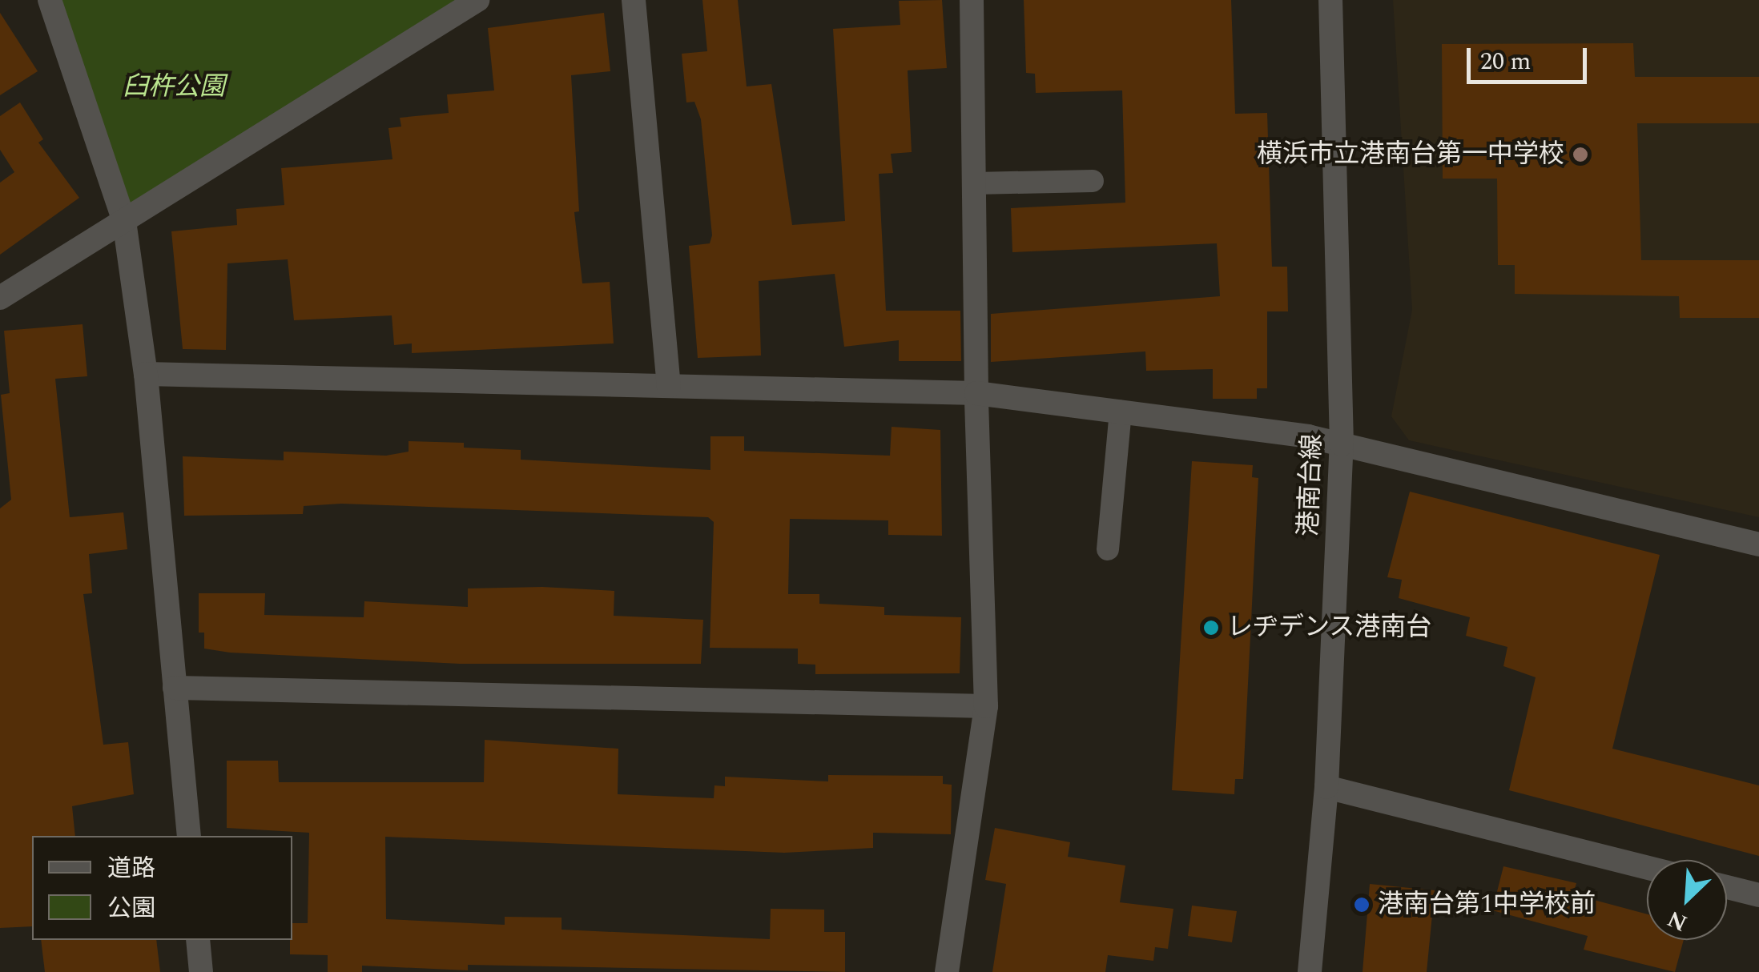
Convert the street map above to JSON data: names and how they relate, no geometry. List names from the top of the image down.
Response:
{
  "streets": {
    "street": ["港南台線"]
  },
  "parks": ["臼杵公園"],
  "places": ["横浜市立港南台第一中学校", "レヂデンス港南台", "港南台第1中学校前"],
  "legend": ["道路", "公園"],
  "scale_bar": "20 m",
  "north": "bottom left"
}
